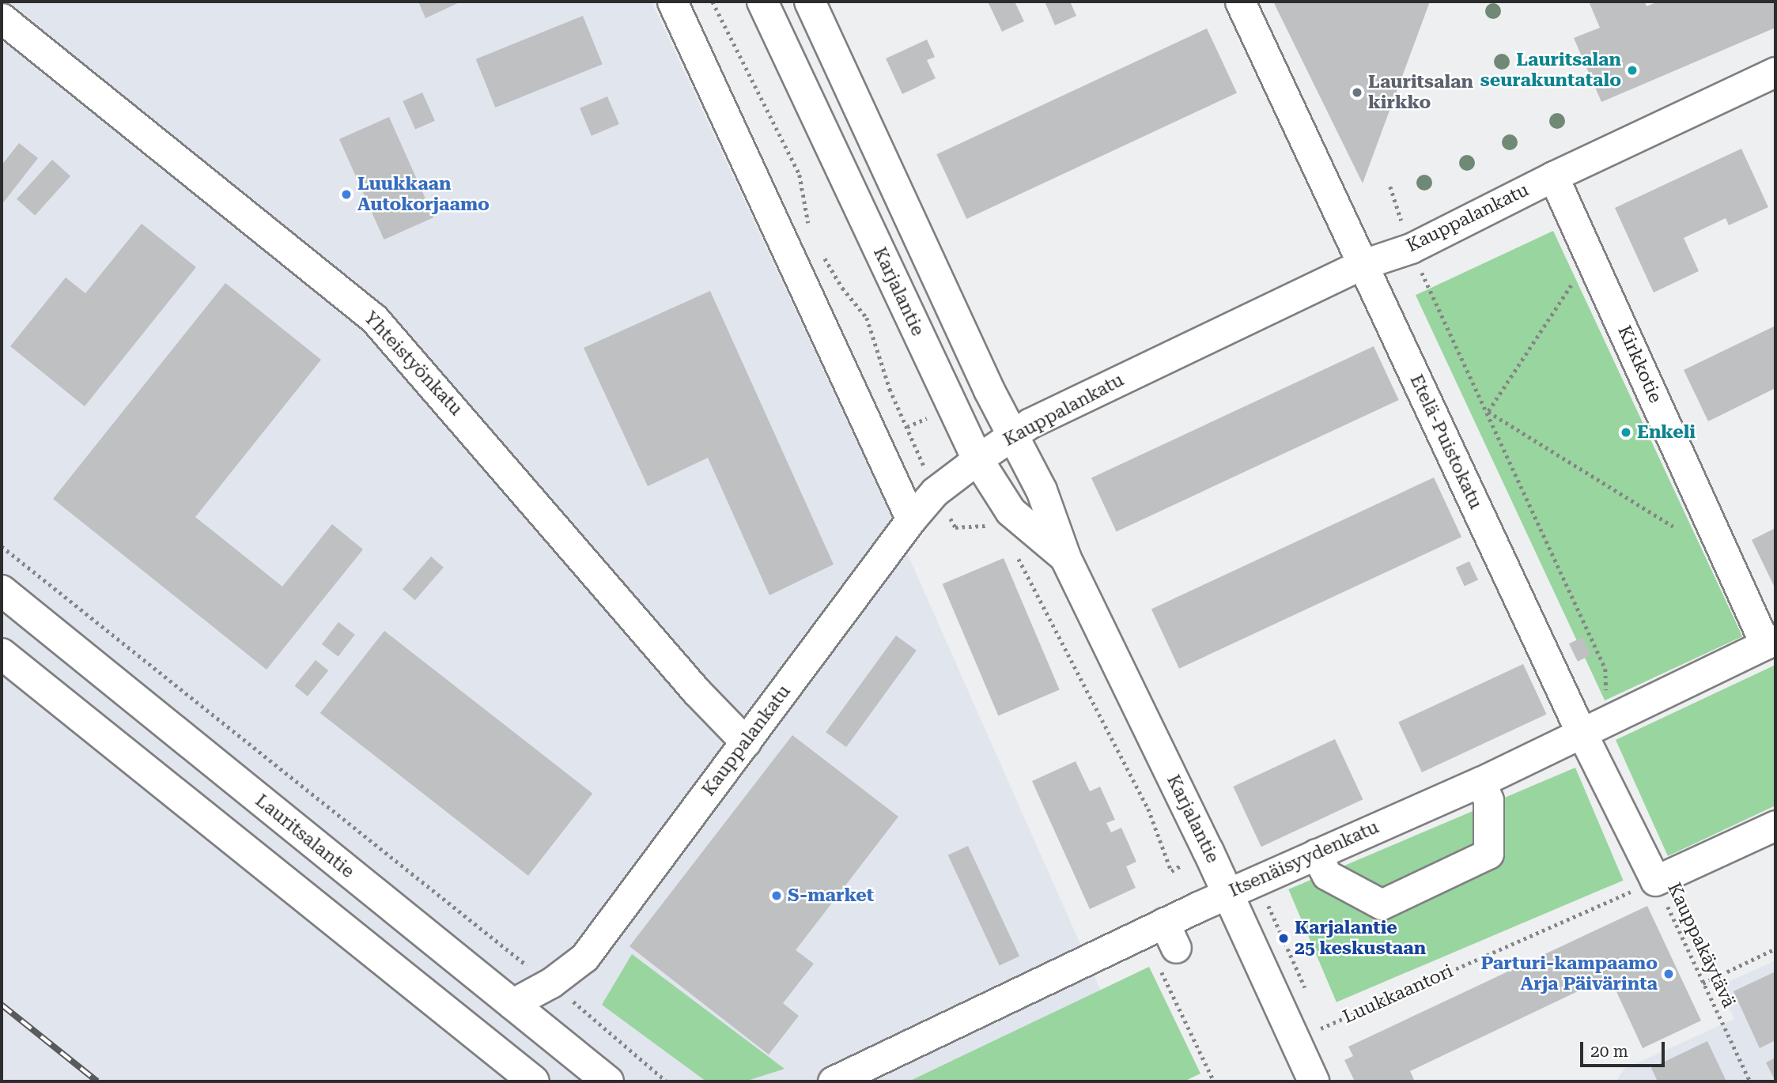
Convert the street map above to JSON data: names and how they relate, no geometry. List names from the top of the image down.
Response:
{
  "streets": {
    "main road": ["Karjalantie", "Lauritsalantie"],
    "street": [
      "Kauppalankatu",
      "Yhteistyönkatu",
      "Kirkkotie",
      "Etelä-Puistokatu",
      "Itsenäisyydenkatu"
    ],
    "path": ["Kauppakäytävä", "Luukkaantori"]
  },
  "crossings": [
    ["Kauppalankatu", "Karjalantie"],
    ["Kauppalankatu", "Yhteistyönkatu"],
    ["Kauppalankatu", "Kirkkotie"],
    ["Kauppalankatu", "Etelä-Puistokatu"],
    ["Kauppalankatu", "Lauritsalantie"],
    ["Karjalantie", "Itsenäisyydenkatu"],
    ["Kirkkotie", "Itsenäisyydenkatu"],
    ["Etelä-Puistokatu", "Itsenäisyydenkatu"],
    ["Etelä-Puistokatu", "Kauppakäytävä"],
    ["Etelä-Puistokatu", "Luukkaantori"],
    ["Kauppakäytävä", "Luukkaantori"]
  ],
  "places": [
    "Lauritsalan seurakuntatalo",
    "Lauritsalan kirkko",
    "Luukkaan Autokorjaamo",
    "Enkeli",
    "S-market",
    "Karjalantie 25 keskustaan",
    "Parturi-kampaamo Arja Päivärinta"
  ],
  "scale_bar": "20 m"
}
